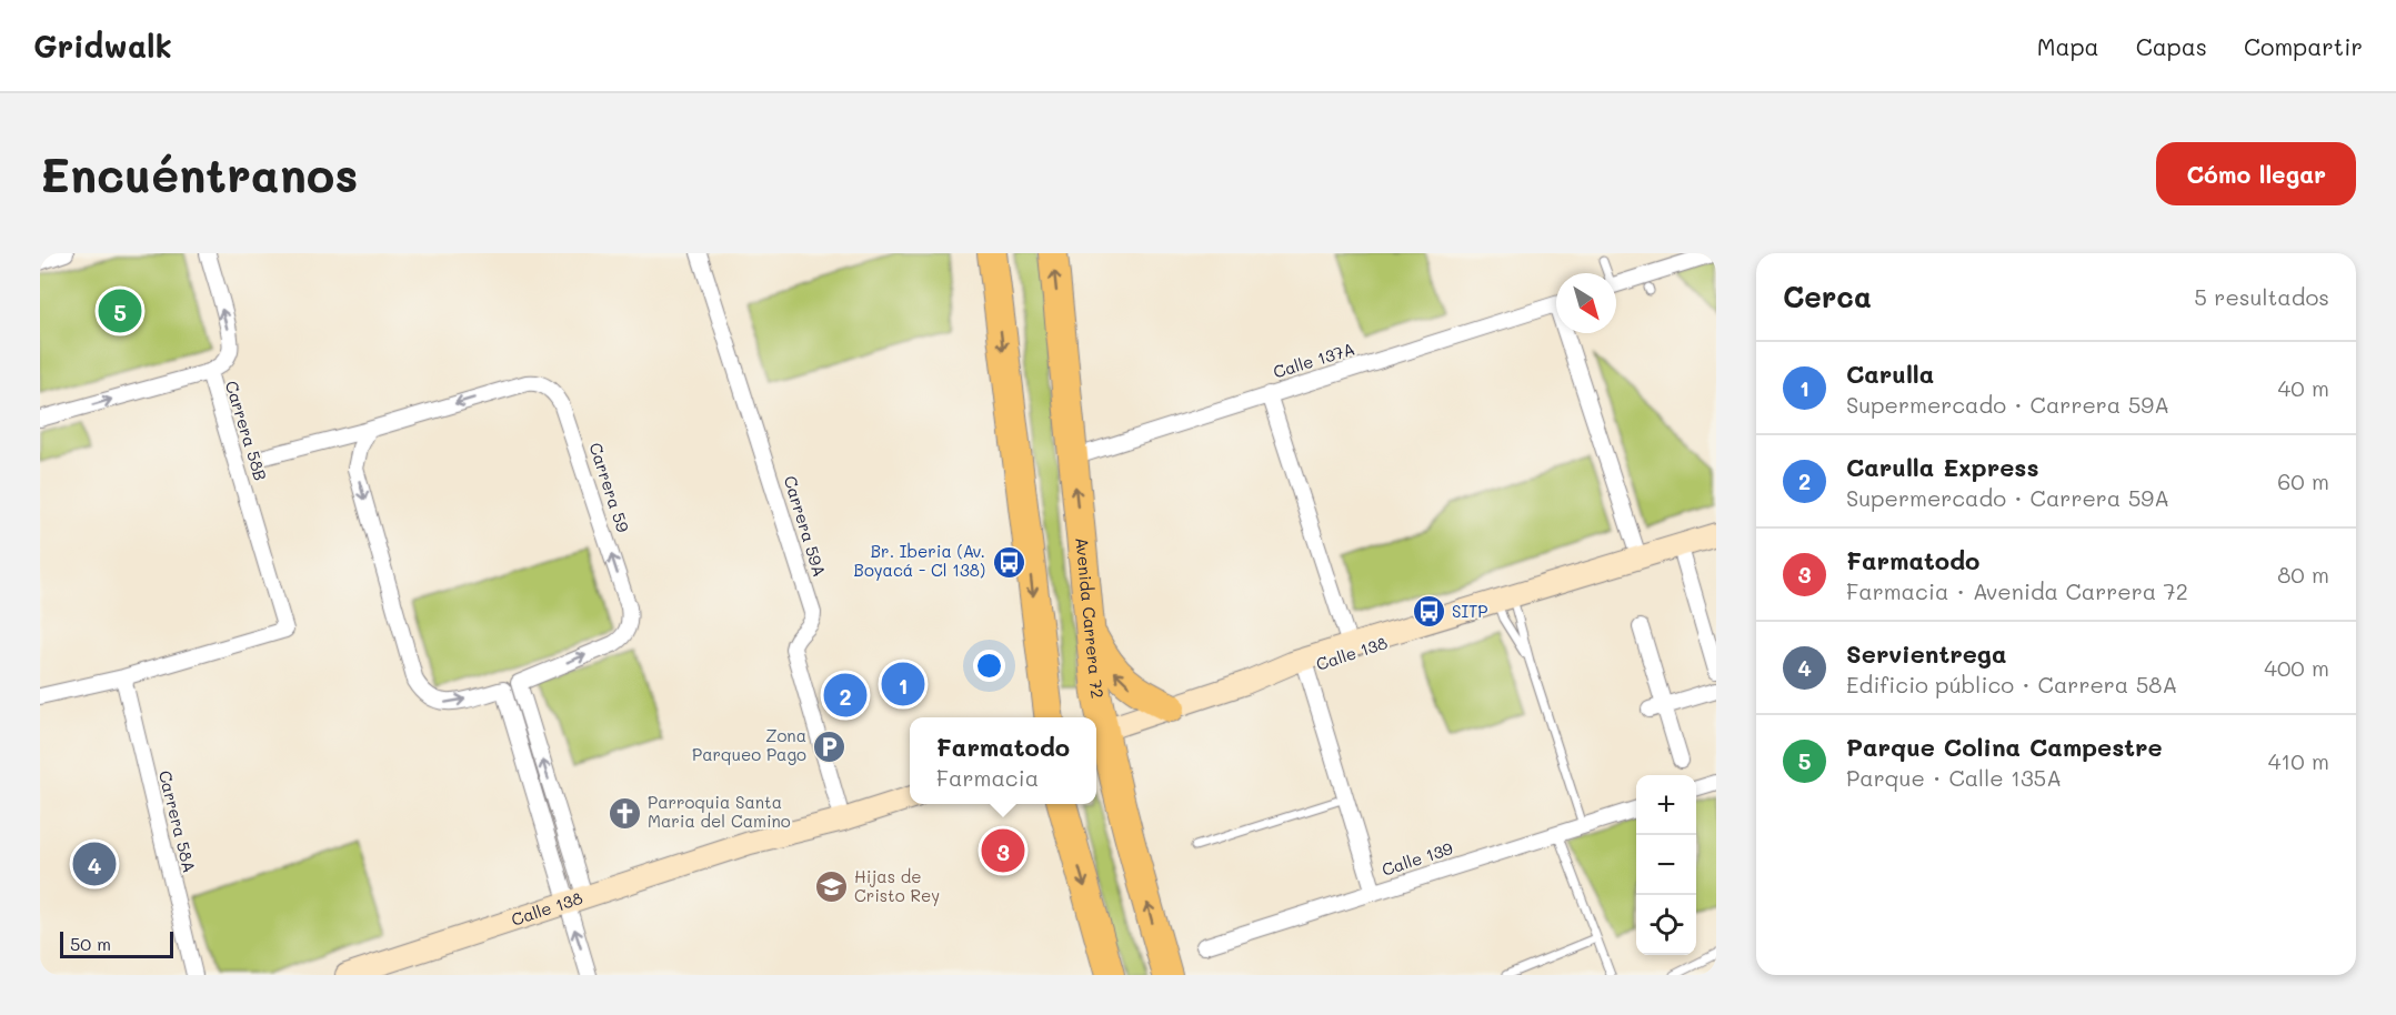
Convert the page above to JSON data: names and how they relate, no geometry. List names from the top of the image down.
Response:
{
  "streets": {
    "highway": ["Avenida Carrera 72"],
    "main road": ["Calle 138"],
    "street": [
      "Calle 137A",
      "Carrera 58B",
      "Carrera 59",
      "Carrera 59A",
      "Carrera 58A",
      "Calle 139"
    ]
  },
  "crossings": [
    ["Calle 137A", "Avenida Carrera 72"],
    ["Carrera 58B", "Carrera 58A"],
    ["Carrera 59A", "Calle 138"],
    ["Avenida Carrera 72", "Calle 138"]
  ],
  "places": {
    "bus stop": ["Br. Iberia (Av. Boyacá - Cl 138)", "SITP"],
    "parking": ["Zona Parqueo Pago"],
    "church": ["Parroquia Santa Maria del Camino"],
    "school or university": ["Hijas de Cristo Rey"]
  },
  "scale_bar": "50 m",
  "north": "bottom right",
  "page": {
    "header": "Gridwalk",
    "nav": ["Mapa", "Capas", "Compartir"],
    "buttons": "Cómo llegar",
    "title": "Encuéntranos",
    "heading": ["Cerca", "5 resultados"],
    "pins": [
      "5",
      "1",
      "2",
      "3",
      "4"
    ],
    "list": [
      {
        "mark": "1",
        "name": "Carulla",
        "note": "Supermercado · Carrera 59A",
        "value": "40 m"
      },
      {
        "mark": "2",
        "name": "Carulla Express",
        "note": "Supermercado · Carrera 59A",
        "value": "60 m"
      },
      {
        "mark": "3",
        "name": "Farmatodo",
        "note": "Farmacia · Avenida Carrera 72",
        "value": "80 m"
      },
      {
        "mark": "4",
        "name": "Servientrega",
        "note": "Edificio público · Carrera 58A",
        "value": "400 m"
      },
      {
        "mark": "5",
        "name": "Parque Colina Campestre",
        "note": "Parque · Calle 135A",
        "value": "410 m"
      }
    ],
    "popup": ["Farmatodo", "Farmacia"],
    "map_buttons": ["+", "−"],
    "scale": "50 m"
  }
}
